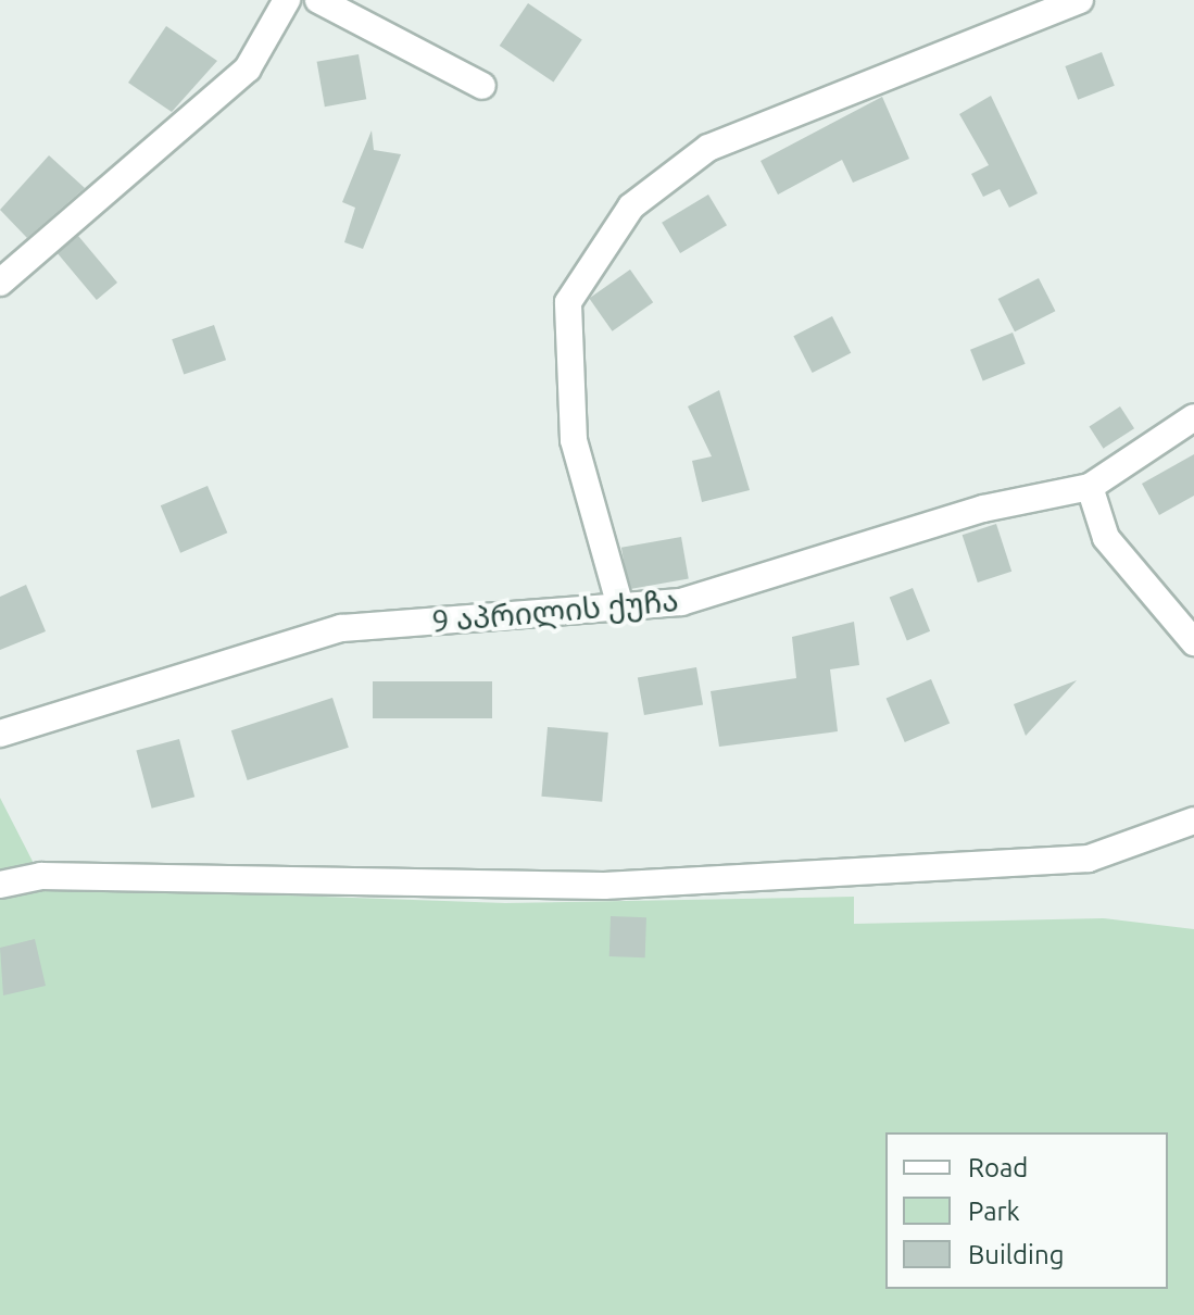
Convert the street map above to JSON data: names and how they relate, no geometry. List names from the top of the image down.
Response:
{
  "streets": {
    "street": ["9 აპრილის ქუჩა"]
  },
  "legend": ["Road", "Park", "Building"]
}
